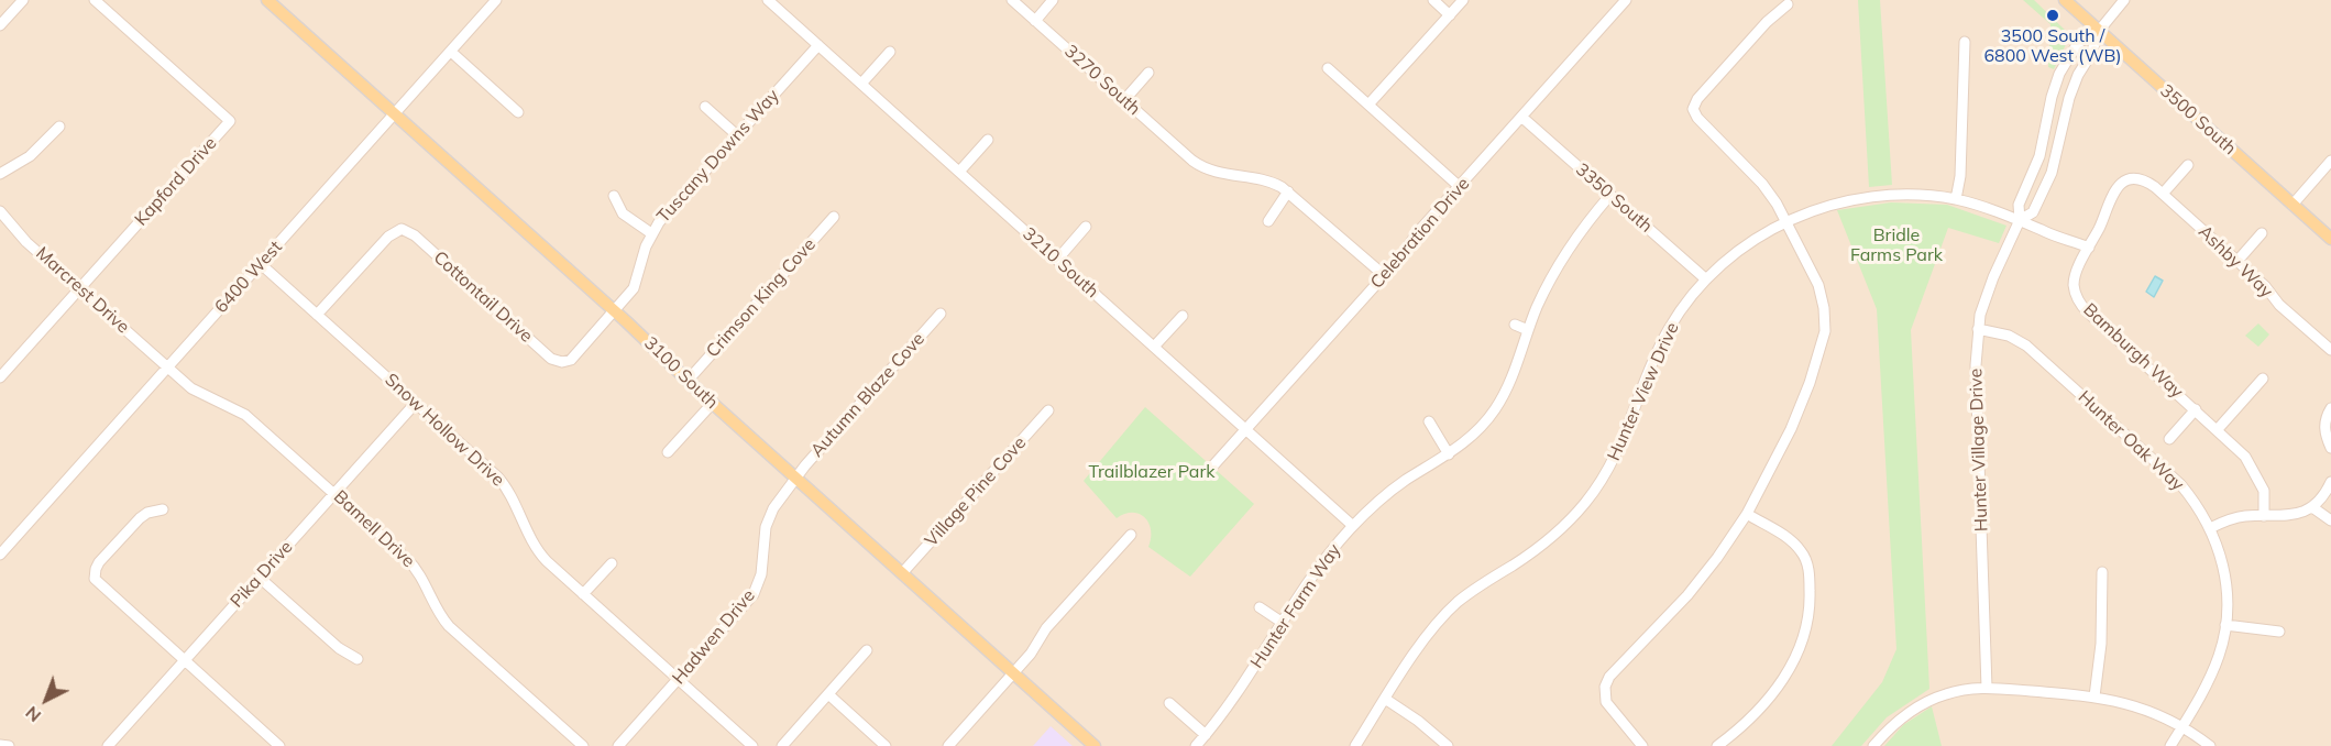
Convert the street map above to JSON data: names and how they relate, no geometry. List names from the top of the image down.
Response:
{
  "streets": {
    "main road": ["3500 South", "3100 South"],
    "street": [
      "3270 South",
      "Tuscany Downs Way",
      "Kapford Drive",
      "3350 South",
      "Celebration Drive",
      "Ashby Way",
      "3210 South",
      "6400 West",
      "Marcrest Drive",
      "Cottontail Drive",
      "Crimson King Cove",
      "Bamburgh Way",
      "Hunter View Drive",
      "Autumn Blaze Cove",
      "Snow Hollow Drive",
      "Hunter Oak Way",
      "Hunter Village Drive",
      "Village Pine Cove",
      "Bamell Drive",
      "Pika Drive",
      "Hunter Farm Way",
      "Hadwen Drive"
    ]
  },
  "crossings": [
    ["3270 South", "Celebration Drive"],
    ["3500 South", "Hunter Village Drive"],
    ["Tuscany Downs Way", "3210 South"],
    ["Tuscany Downs Way", "Cottontail Drive"],
    ["Tuscany Downs Way", "3100 South"],
    ["Kapford Drive", "Marcrest Drive"],
    ["3350 South", "Celebration Drive"],
    ["3350 South", "Hunter View Drive"],
    ["3350 South", "Hunter Farm Way"],
    ["Celebration Drive", "3210 South"],
    ["Ashby Way", "Bamburgh Way"],
    ["3210 South", "Hunter Farm Way"],
    ["6400 West", "Marcrest Drive"],
    ["6400 West", "3100 South"],
    ["6400 West", "Snow Hollow Drive"],
    ["6400 West", "Bamell Drive"],
    ["Marcrest Drive", "Bamell Drive"],
    ["Cottontail Drive", "Snow Hollow Drive"],
    ["Crimson King Cove", "3100 South"],
    ["Bamburgh Way", "Hunter View Drive"],
    ["3100 South", "Autumn Blaze Cove"],
    ["3100 South", "Village Pine Cove"],
    ["3100 South", "Hadwen Drive"],
    ["Hunter View Drive", "Hunter Village Drive"],
    ["Autumn Blaze Cove", "Hadwen Drive"],
    ["Snow Hollow Drive", "Pika Drive"],
    ["Snow Hollow Drive", "Hadwen Drive"],
    ["Hunter Oak Way", "Hunter Village Drive"],
    ["Bamell Drive", "Pika Drive"]
  ],
  "parks": ["Bridle Farms Park", "Trailblazer Park"],
  "places": ["3500 South / 6800 West (WB)"],
  "north": "bottom left"
}
